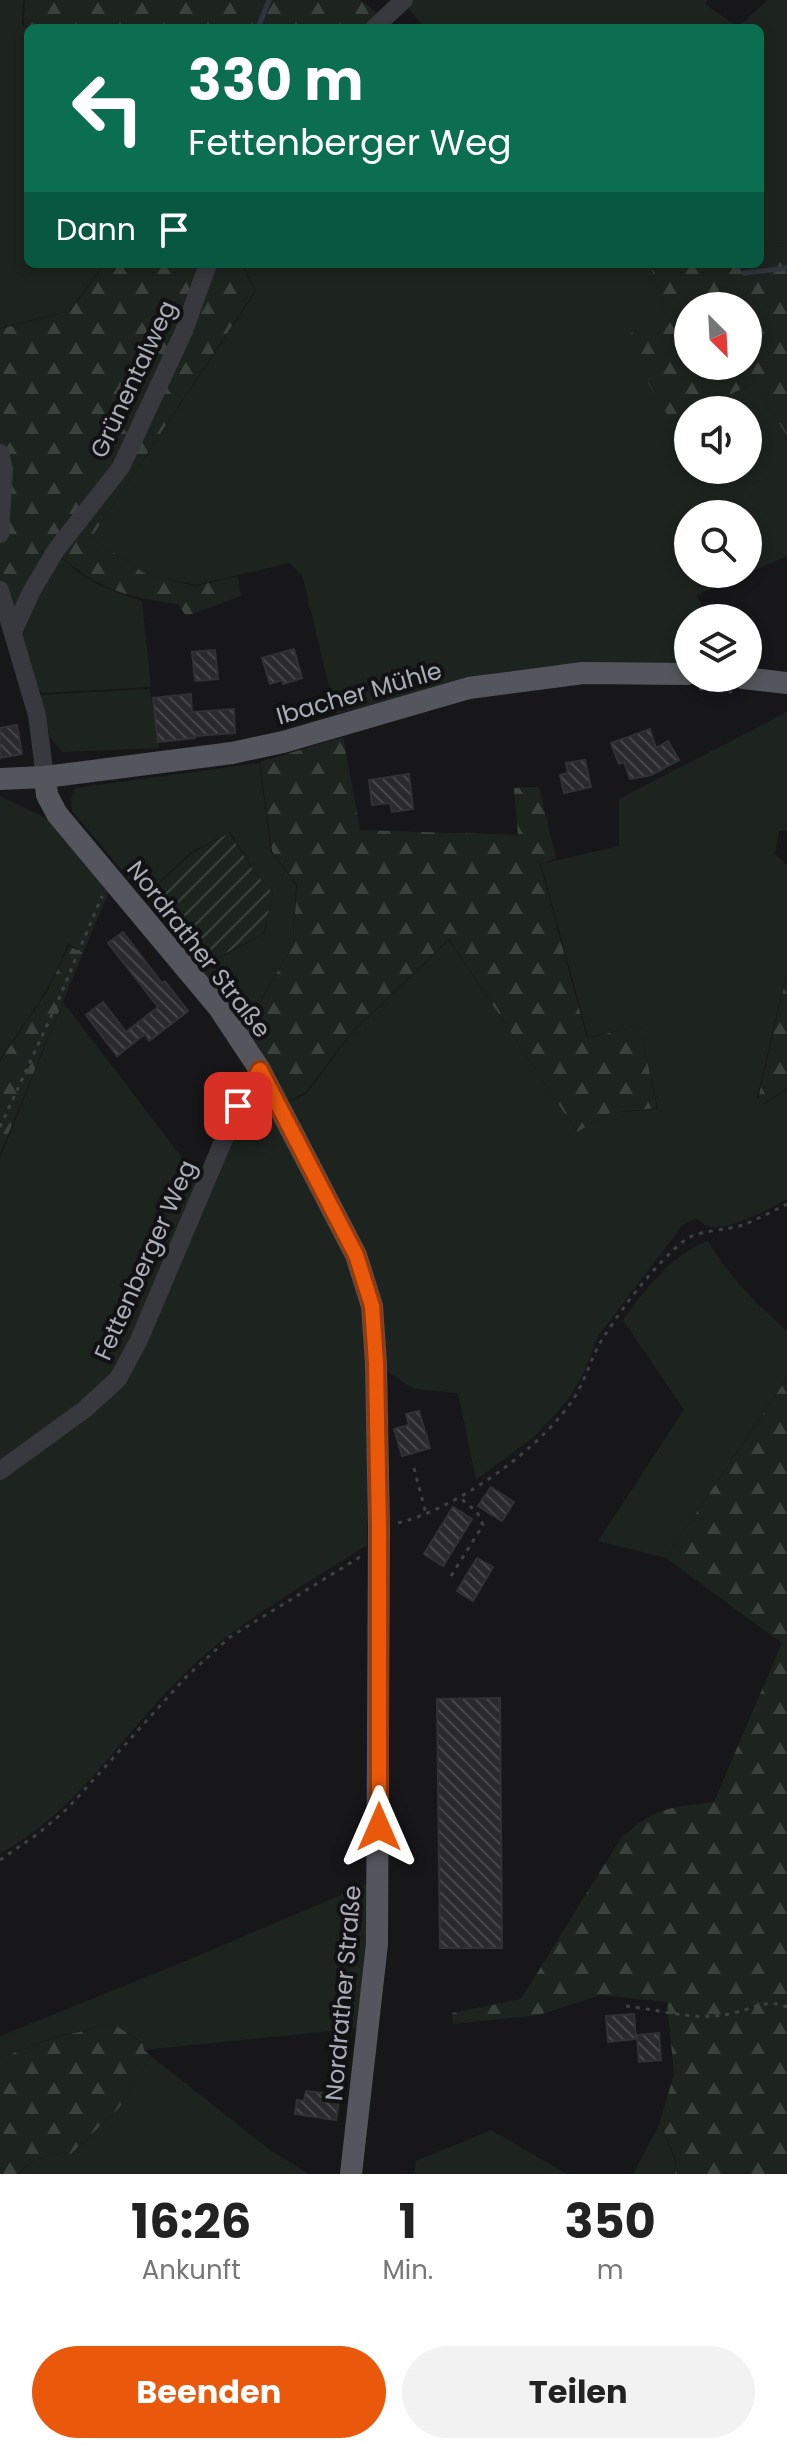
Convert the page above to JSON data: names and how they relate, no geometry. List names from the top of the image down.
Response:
{
  "streets": {
    "main road": ["Ibacher Mühle", "Nordrather Straße"],
    "street": ["Grünentalweg", "Fettenberger Weg"]
  },
  "crossings": [
    ["Ibacher Mühle", "Nordrather Straße"],
    ["Nordrather Straße", "Fettenberger Weg"]
  ],
  "north": "bottom right",
  "page": {
    "turn": ["330 m", "Fettenberger Weg"],
    "then": "Dann",
    "eta": [
      "16:26",
      "Ankunft",
      "1",
      "Min.",
      "350",
      "m"
    ],
    "buttons": ["Beenden", "Teilen"]
  }
}
